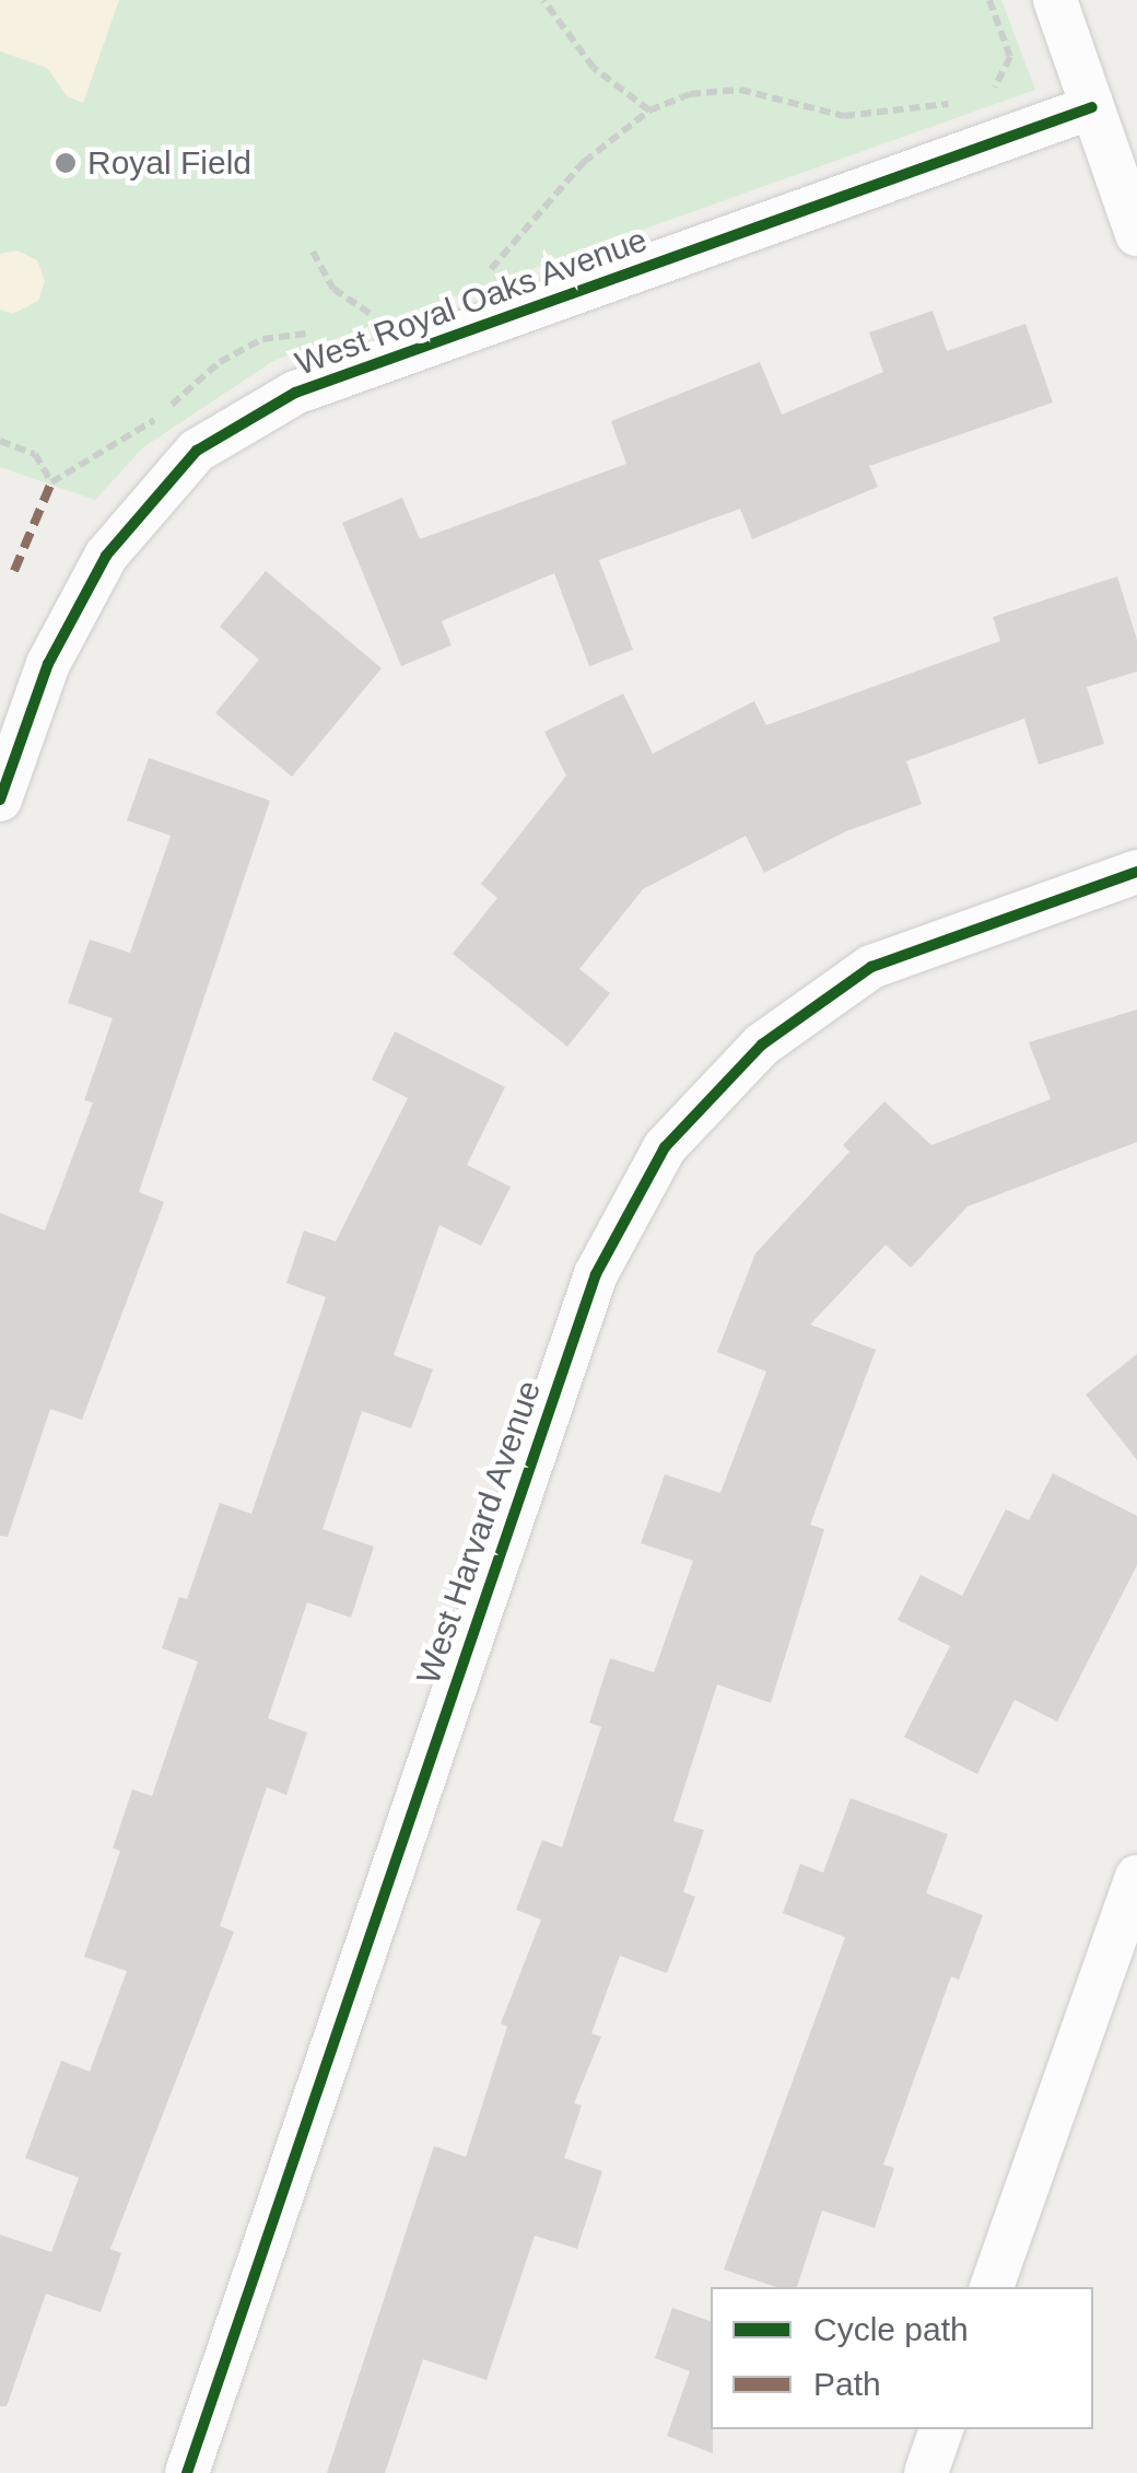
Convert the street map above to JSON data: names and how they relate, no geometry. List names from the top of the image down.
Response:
{
  "streets": {
    "street": ["West Royal Oaks Avenue", "West Harvard Avenue"]
  },
  "places": ["Royal Field"],
  "legend": ["Cycle path", "Path"]
}
